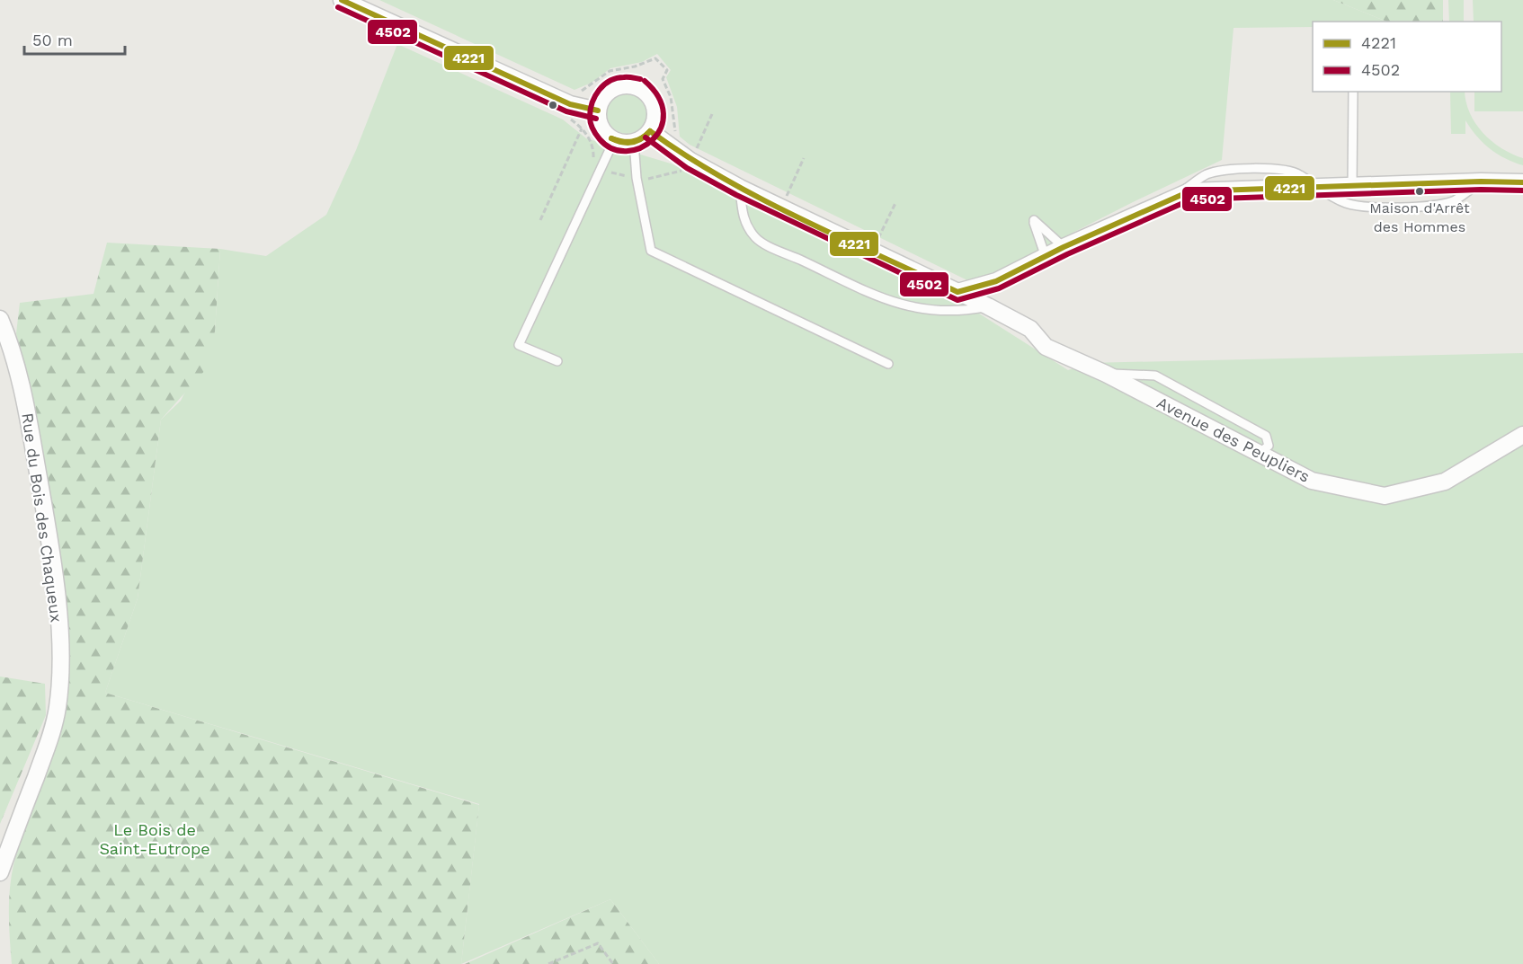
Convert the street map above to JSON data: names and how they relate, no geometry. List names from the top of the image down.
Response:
{
  "streets": {
    "street": ["Avenue des Peupliers", "Rue du Bois des Chaqueux"]
  },
  "parks": ["Le Bois de Saint-Eutrope"],
  "places": ["Maison d'Arrêt des Hommes"],
  "lines": ["transit line 4221", "transit line 4502"],
  "legend": ["4221", "4502"],
  "scale_bar": "50 m"
}
